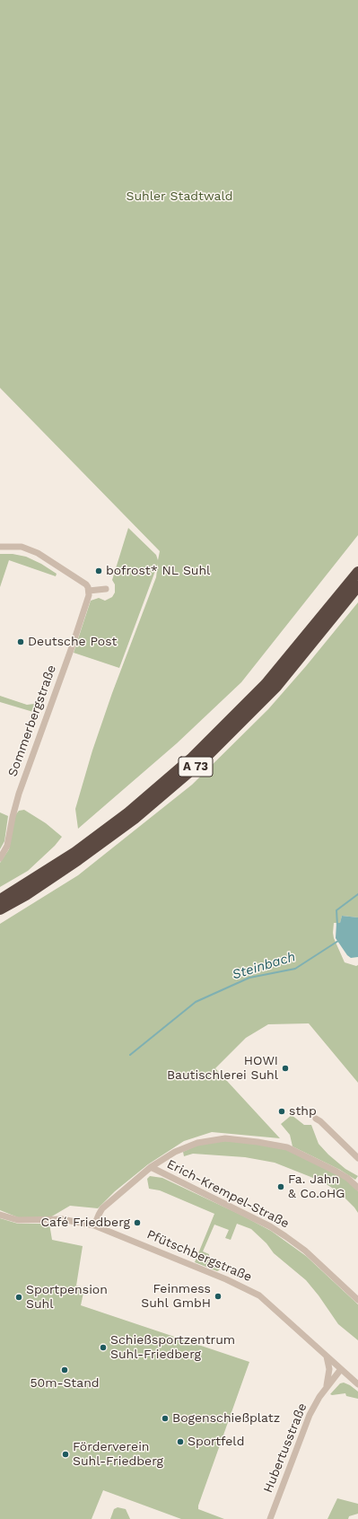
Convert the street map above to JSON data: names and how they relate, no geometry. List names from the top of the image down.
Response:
{
  "streets": {
    "highway": ["A 73"],
    "street": [
      "Sommerbergstraße",
      "Erich-Krempel-Straße",
      "Pfütschbergstraße",
      "Hubertusstraße"
    ]
  },
  "crossings": [
    ["Erich-Krempel-Straße", "Pfütschbergstraße"],
    ["Pfütschbergstraße", "Hubertusstraße"]
  ],
  "water": ["Steinbach"],
  "parks": ["Suhler Stadtwald"],
  "places": [
    "bofrost* NL Suhl",
    "Deutsche Post",
    "HOWI Bautischlerei Suhl",
    "sthp",
    "Fa. Jahn & Co.oHG",
    "Café Friedberg",
    "Feinmess Suhl GmbH",
    "Sportpension Suhl",
    "Schießsportzentrum Suhl-Friedberg",
    "50m-Stand",
    "Bogenschießplatz",
    "Sportfeld",
    "Förderverein Suhl-Friedberg"
  ]
}
